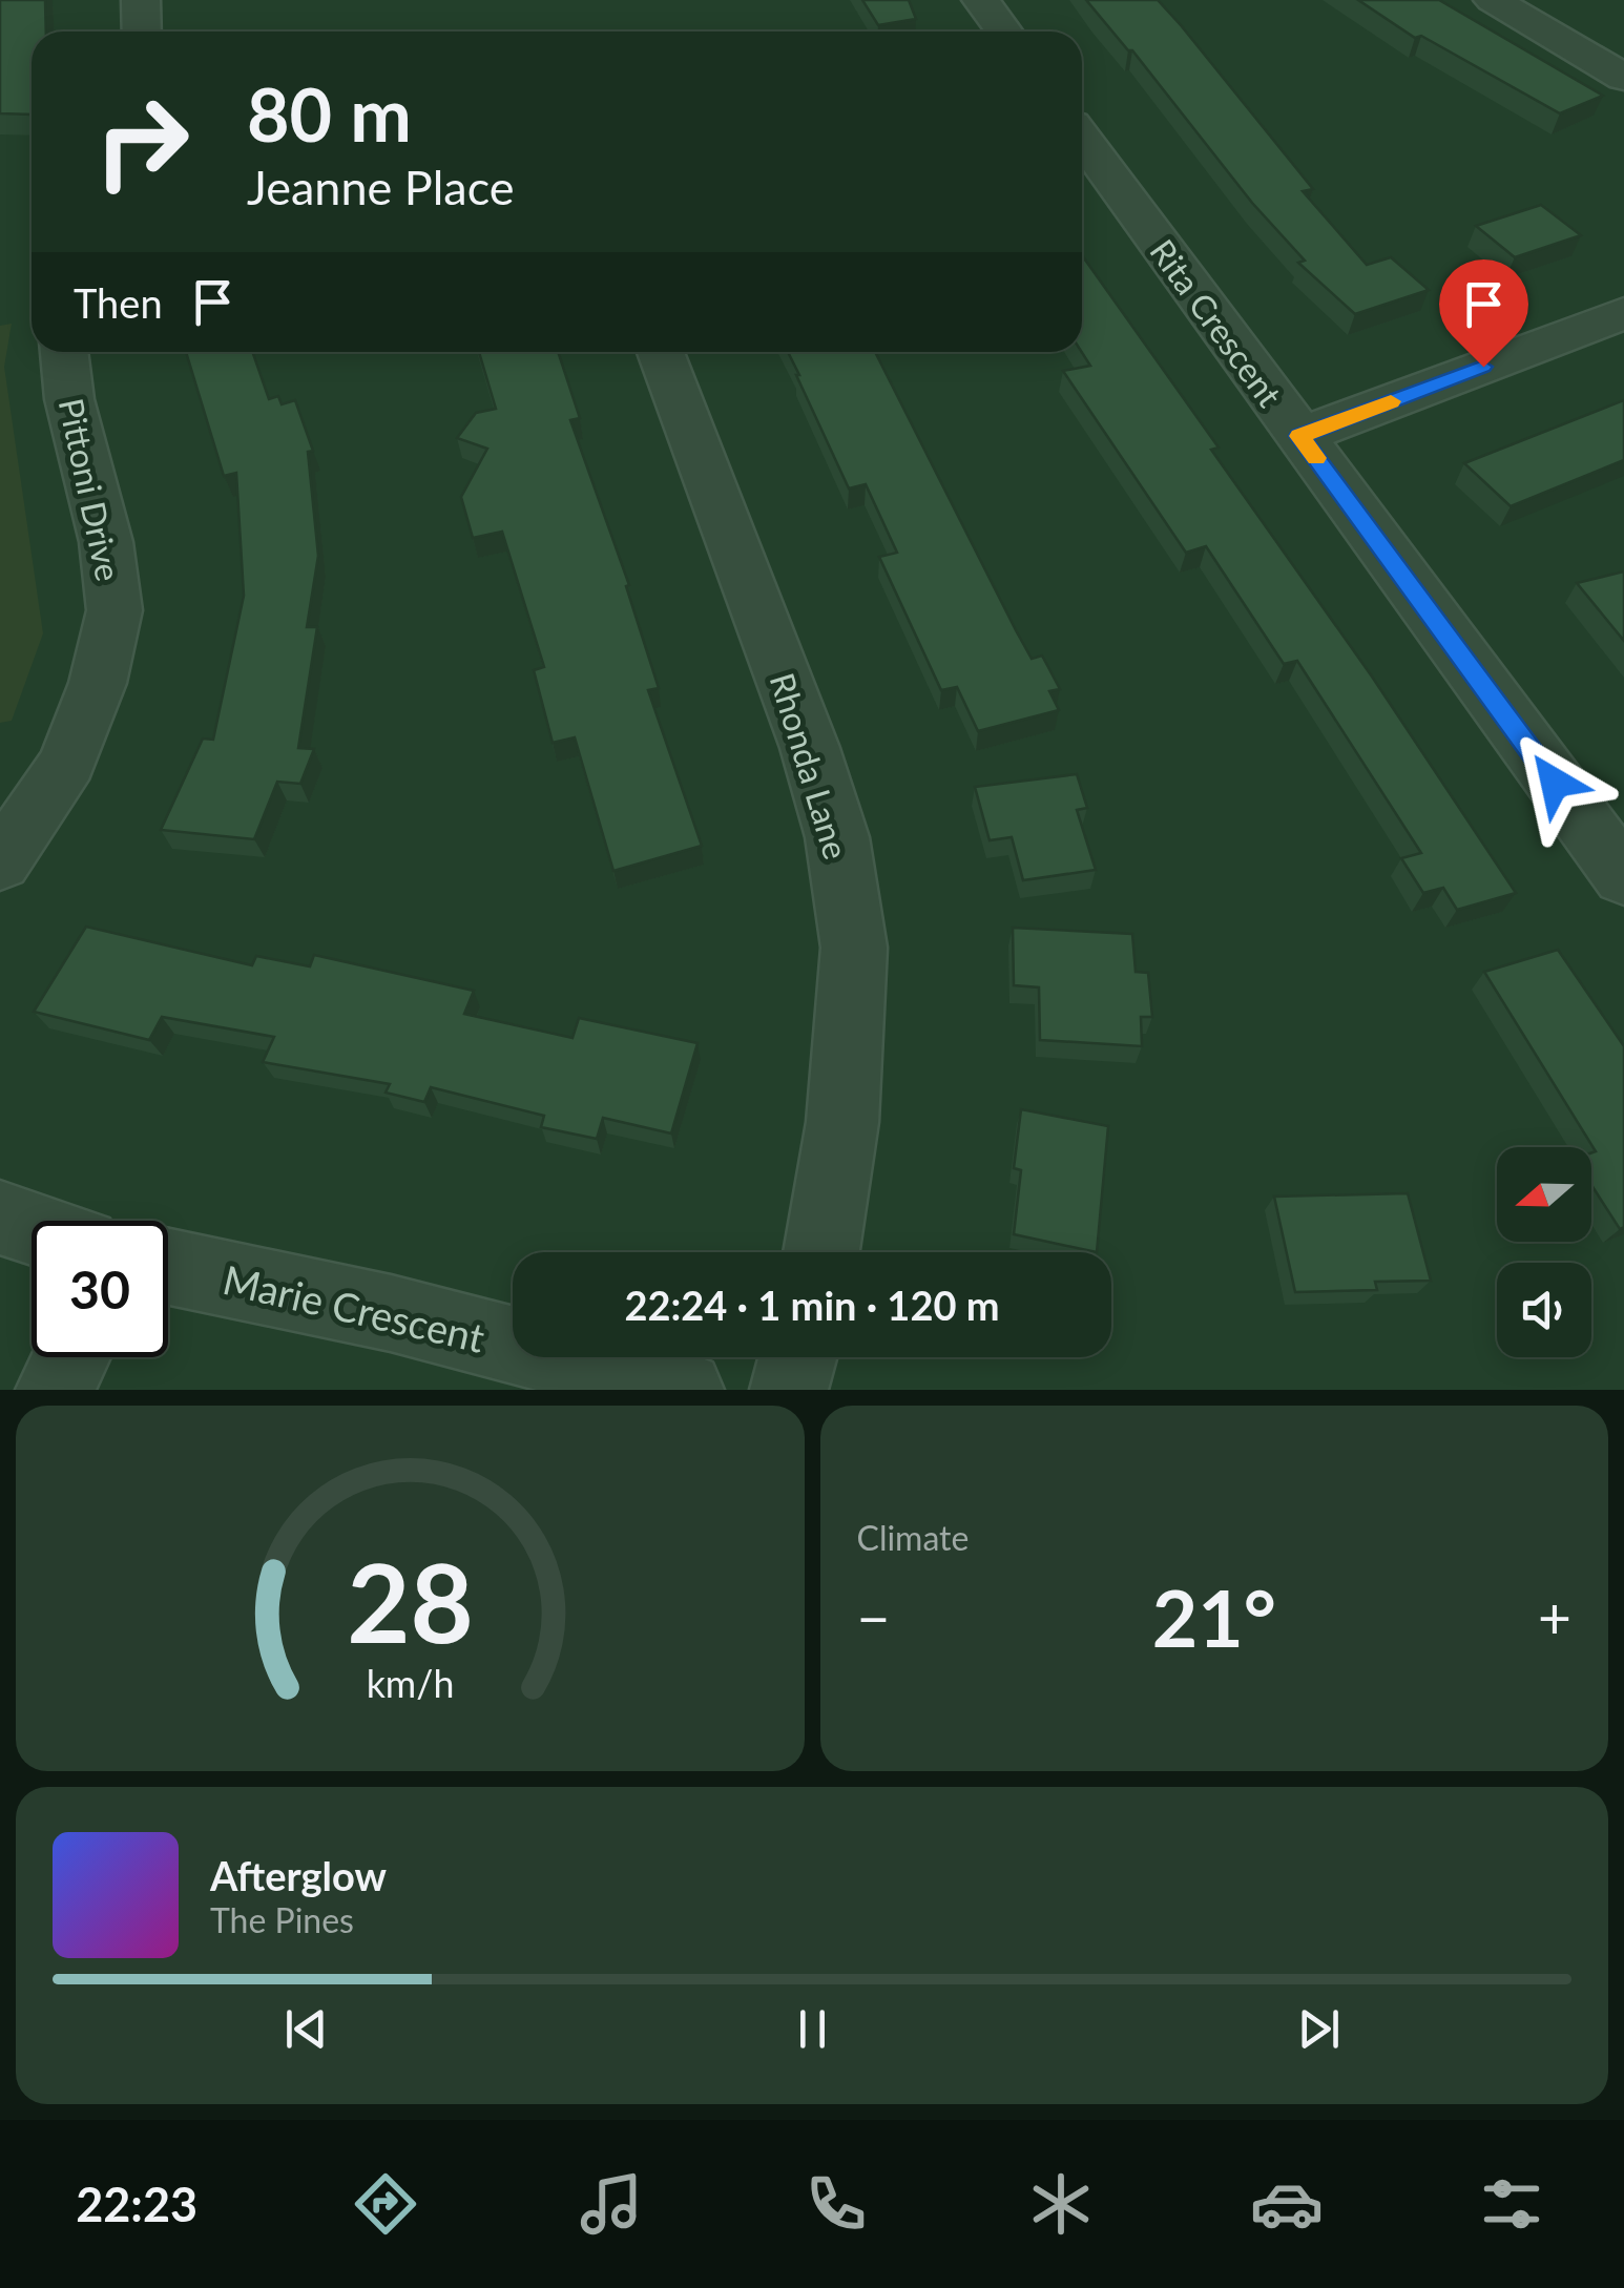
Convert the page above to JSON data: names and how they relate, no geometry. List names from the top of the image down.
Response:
{
  "streets": {
    "street": [
      "Rita Crescent",
      "Pittoni Drive",
      "Rhonda Lane",
      "Marie Crescent"
    ]
  },
  "north": "left",
  "page": {
    "turn": ["80 m", "Jeanne Place"],
    "then": "Then",
    "limit": "30",
    "trip": "22:24 · 1 min · 120 m",
    "tile": "Climate",
    "heat": ["−", "21°", "+"],
    "song": ["Afterglow", "The Pines"],
    "tabs": "22:23",
    "gauge": ["28", "km/h"]
  }
}
